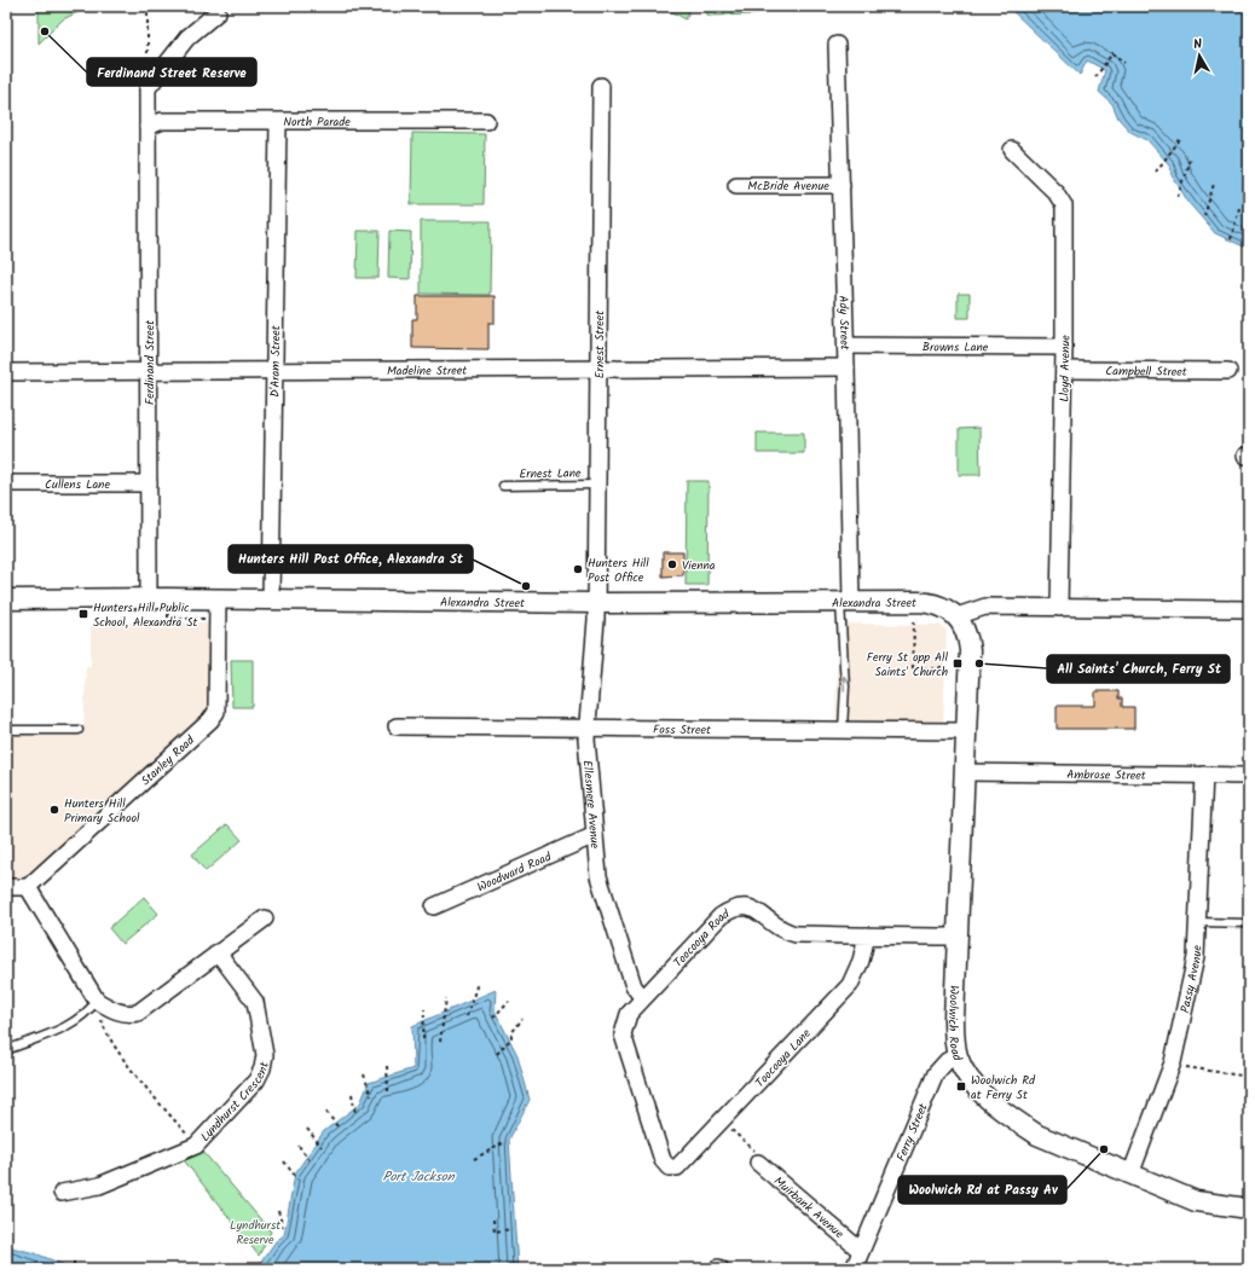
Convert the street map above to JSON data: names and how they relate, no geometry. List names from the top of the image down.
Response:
{
  "streets": {
    "street": [
      "North Parade",
      "McBride Avenue",
      "Ady Street",
      "Ernest Street",
      "Browns Lane",
      "D'Aram Street",
      "Ferdinand Street",
      "Lloyd Avenue",
      "Madeline Street",
      "Campbell Street",
      "Cullens Lane",
      "Alexandra Street",
      "Foss Street",
      "Stanley Road",
      "Ambrose Street",
      "Ellesmere Avenue",
      "Woodward Road",
      "Toocooya Road",
      "Passy Avenue",
      "Woolwich Road",
      "Toocooya Lane",
      "Lyndhurst Crescent",
      "Ferry Street",
      "Muirbank Avenue"
    ],
    "lane": ["Ernest Lane"]
  },
  "crossings": [
    ["North Parade", "D'Aram Street"],
    ["North Parade", "Ferdinand Street"],
    ["McBride Avenue", "Ady Street"],
    ["Ady Street", "Browns Lane"],
    ["Ady Street", "Madeline Street"],
    ["Ady Street", "Alexandra Street"],
    ["Ernest Street", "Madeline Street"],
    ["Ernest Street", "Ernest Lane"],
    ["Ernest Street", "Alexandra Street"],
    ["Ernest Street", "Ellesmere Avenue"],
    ["Browns Lane", "Lloyd Avenue"],
    ["D'Aram Street", "Madeline Street"],
    ["D'Aram Street", "Alexandra Street"],
    ["Ferdinand Street", "Madeline Street"],
    ["Ferdinand Street", "Cullens Lane"],
    ["Ferdinand Street", "Alexandra Street"],
    ["Lloyd Avenue", "Campbell Street"],
    ["Alexandra Street", "Stanley Road"],
    ["Alexandra Street", "Ellesmere Avenue"],
    ["Alexandra Street", "Woolwich Road"],
    ["Foss Street", "Ellesmere Avenue"],
    ["Foss Street", "Woolwich Road"],
    ["Ambrose Street", "Passy Avenue"],
    ["Ambrose Street", "Woolwich Road"],
    ["Ellesmere Avenue", "Woodward Road"],
    ["Ellesmere Avenue", "Toocooya Road"],
    ["Toocooya Road", "Woolwich Road"],
    ["Toocooya Road", "Toocooya Lane"],
    ["Passy Avenue", "Woolwich Road"],
    ["Woolwich Road", "Ferry Street"],
    ["Ferry Street", "Muirbank Avenue"]
  ],
  "water": ["Port Jackson"],
  "parks": ["Lyndhurst Reserve"],
  "places": {
    "other": [
      "Ferdinand Street Reserve",
      "Vienna",
      "Hunters Hill Post Office",
      "Hunters Hill Post Office, Alexandra St",
      "All Saints' Church, Ferry St",
      "Hunters Hill Primary School",
      "Woolwich Rd at Passy Av"
    ],
    "transit": ["Hunters Hill Public School, Alexandra St", "Ferry St opp All Saints' Church", "Woolwich Rd at Ferry St"]
  },
  "north": "top"
}
